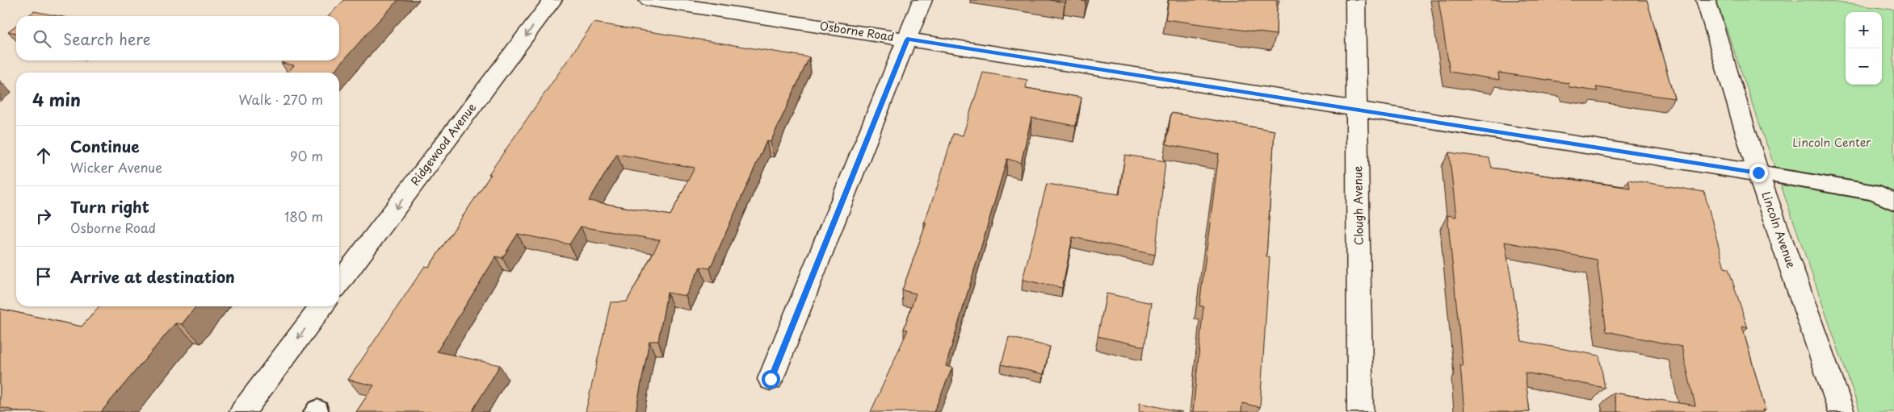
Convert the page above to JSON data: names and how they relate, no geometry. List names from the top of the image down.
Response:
{
  "streets": {
    "street": [
      "Osborne Road",
      "Ridgewood Avenue",
      "Clough Avenue",
      "Lincoln Avenue"
    ]
  },
  "crossings": [
    ["Osborne Road", "Clough Avenue"],
    ["Osborne Road", "Lincoln Avenue"]
  ],
  "one_way": ["Ridgewood Avenue"],
  "parks": ["Lincoln Center"],
  "page": {
    "map_buttons": ["+", "−"],
    "search": "Search here",
    "heading": ["4 min", "Walk · 270 m"],
    "list": [
      ["Continue", "Wicker Avenue", "90 m"],
      ["Turn right", "Osborne Road", "180 m"],
      "Arrive at destination"
    ]
  }
}
